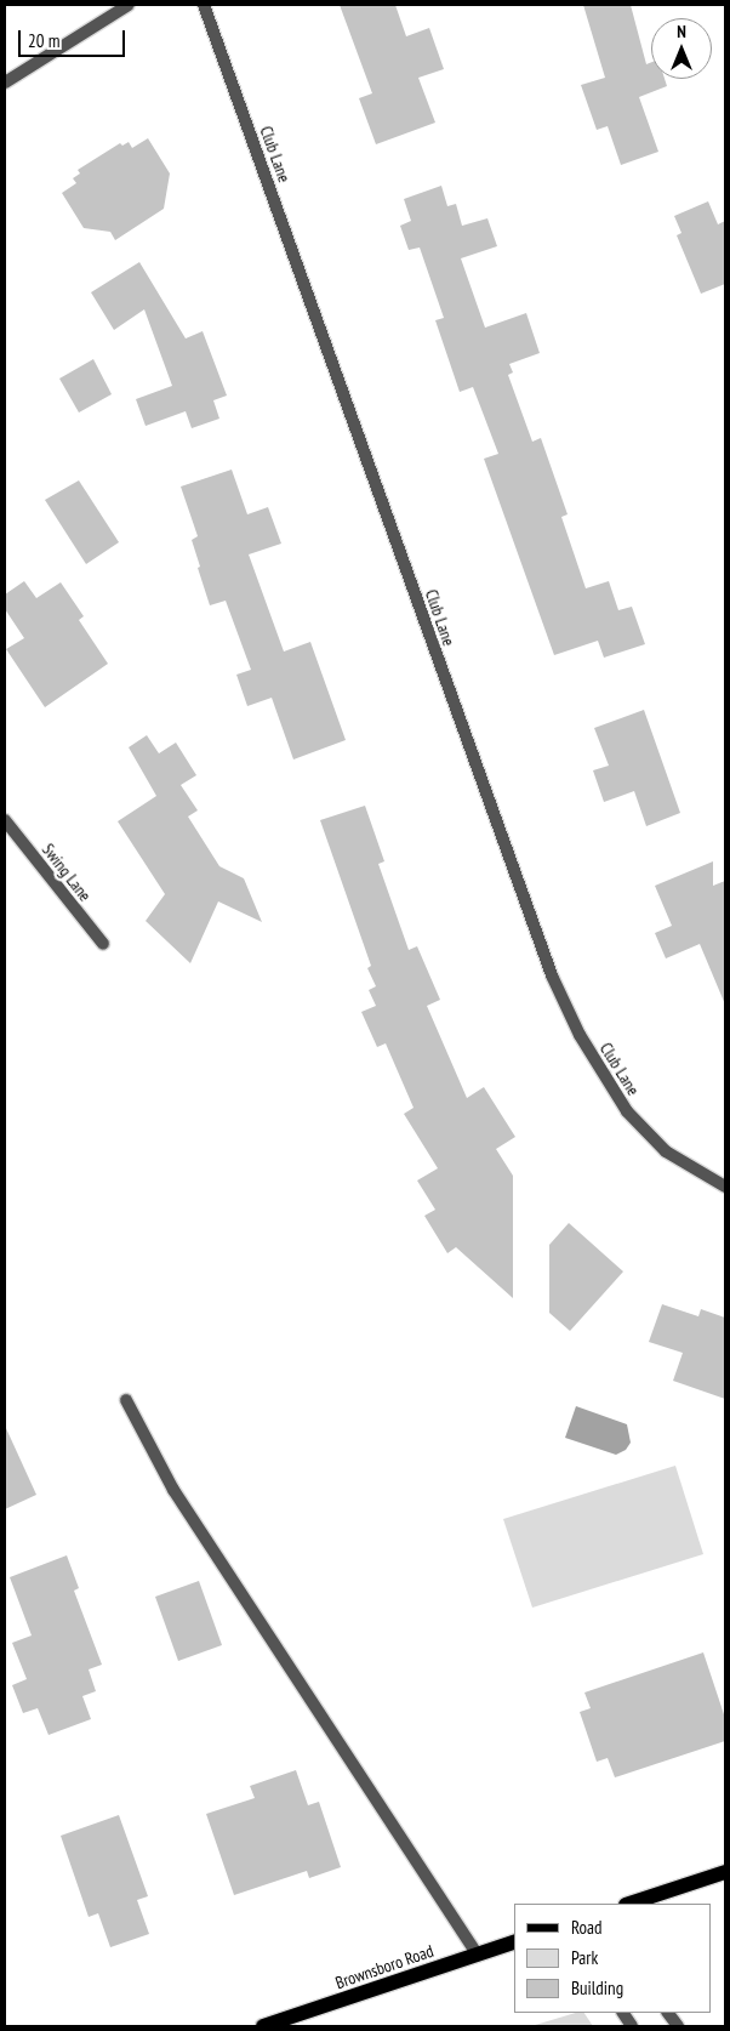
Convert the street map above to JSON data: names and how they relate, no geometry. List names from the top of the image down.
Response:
{
  "streets": {
    "main road": ["Brownsboro Road"],
    "street": ["Club Lane", "Swing Lane"]
  },
  "legend": ["Road", "Park", "Building"],
  "scale_bar": "20 m",
  "north": "top"
}
